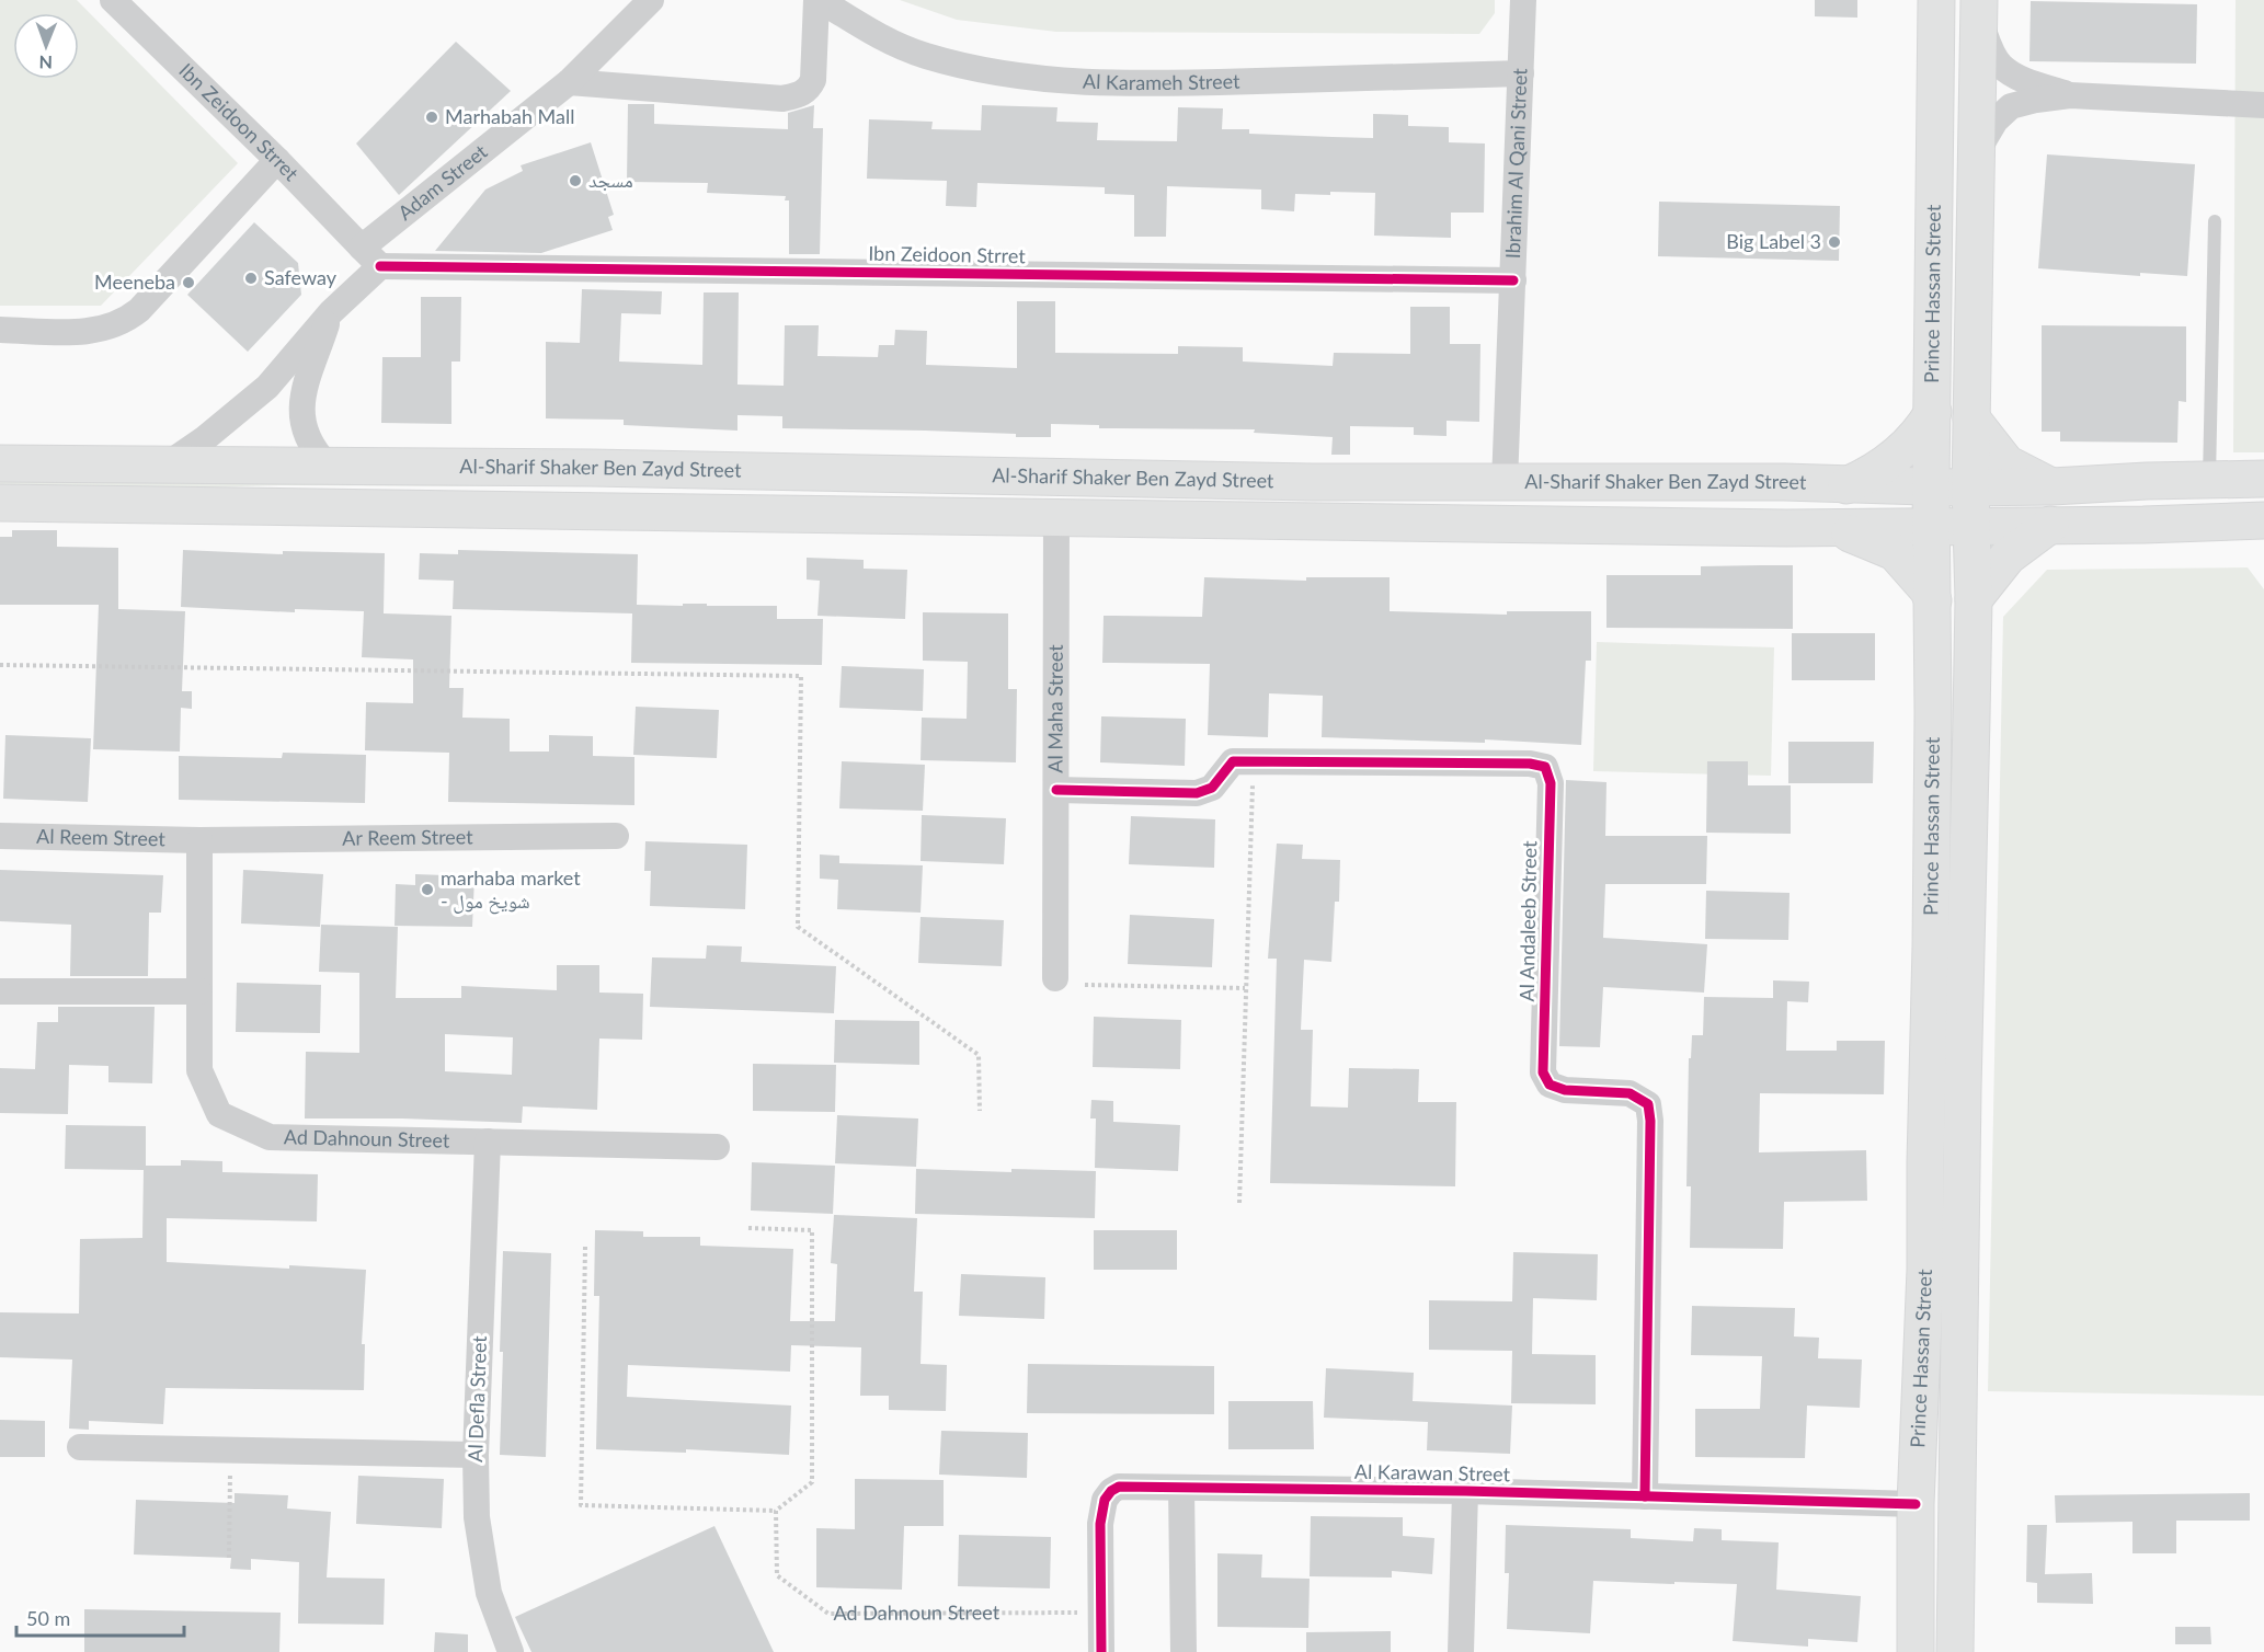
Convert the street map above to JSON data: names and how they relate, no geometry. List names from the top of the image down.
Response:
{
  "streets": {
    "main road": ["Prince Hassan Street", "Al-Sharif Shaker Ben Zayd Street"],
    "street": [
      "Al Karameh Street",
      "Ibn Zeidoon Strret",
      "Ibrahim Al Qani Street",
      "Adam Street",
      "Al Maha Street",
      "Al Reem Street",
      "Ar Reem Street",
      "Al Andaleeb Street",
      "Ad Dahnoun Street",
      "Al Defla Street",
      "Al Karawan Street"
    ]
  },
  "crossings": [
    ["Al Karameh Street", "Ibrahim Al Qani Street"],
    ["Ibn Zeidoon Strret", "Ibrahim Al Qani Street"],
    ["Ibn Zeidoon Strret", "Adam Street"],
    ["Ibrahim Al Qani Street", "Al-Sharif Shaker Ben Zayd Street"],
    ["Prince Hassan Street", "Al-Sharif Shaker Ben Zayd Street"],
    ["Prince Hassan Street", "Al Karawan Street"],
    ["Al-Sharif Shaker Ben Zayd Street", "Al Maha Street"],
    ["Al Maha Street", "Al Andaleeb Street"],
    ["Al Reem Street", "Ar Reem Street"],
    ["Al Reem Street", "Ad Dahnoun Street"],
    ["Ar Reem Street", "Ad Dahnoun Street"],
    ["Al Andaleeb Street", "Al Karawan Street"],
    ["Ad Dahnoun Street", "Al Defla Street"],
    ["Ad Dahnoun Street", "Al Karawan Street"]
  ],
  "places": [
    "Marhabah Mall",
    "مسجد",
    "Big Label 3",
    "Safeway",
    "Meeneba",
    "marhaba market - شويخ مول"
  ],
  "scale_bar": "50 m",
  "north": "bottom"
}
